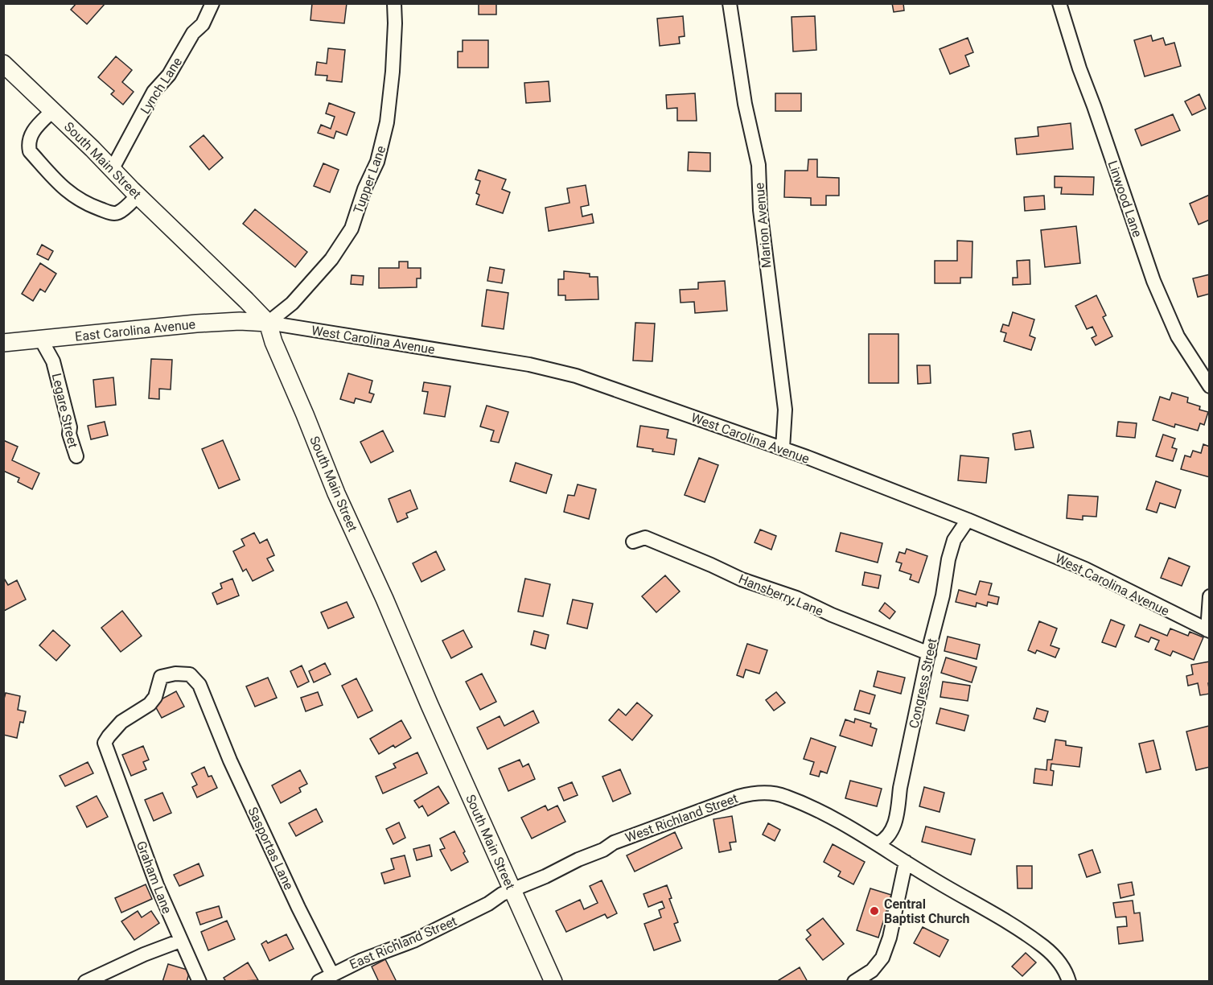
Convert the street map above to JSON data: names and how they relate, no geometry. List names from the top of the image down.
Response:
{
  "streets": {
    "main road": ["South Main Street", "East Carolina Avenue"],
    "street": [
      "Lynch Lane",
      "Tupper Lane",
      "Linwood Lane",
      "Marion Avenue",
      "West Carolina Avenue",
      "Legare Street",
      "Hansberry Lane",
      "Congress Street",
      "West Richland Street",
      "Sasportas Lane",
      "Graham Lane",
      "East Richland Street"
    ]
  },
  "crossings": [
    ["Lynch Lane", "South Main Street"],
    ["South Main Street", "Tupper Lane"],
    ["South Main Street", "East Carolina Avenue"],
    ["South Main Street", "West Carolina Avenue"],
    ["South Main Street", "West Richland Street"],
    ["South Main Street", "East Richland Street"],
    ["Tupper Lane", "East Carolina Avenue"],
    ["Tupper Lane", "West Carolina Avenue"],
    ["Marion Avenue", "West Carolina Avenue"],
    ["East Carolina Avenue", "West Carolina Avenue"],
    ["East Carolina Avenue", "Legare Street"],
    ["West Carolina Avenue", "Congress Street"],
    ["Hansberry Lane", "Congress Street"],
    ["Congress Street", "West Richland Street"],
    ["West Richland Street", "East Richland Street"],
    ["Sasportas Lane", "Graham Lane"],
    ["Sasportas Lane", "East Richland Street"]
  ],
  "places": ["Central Baptist Church"]
}
